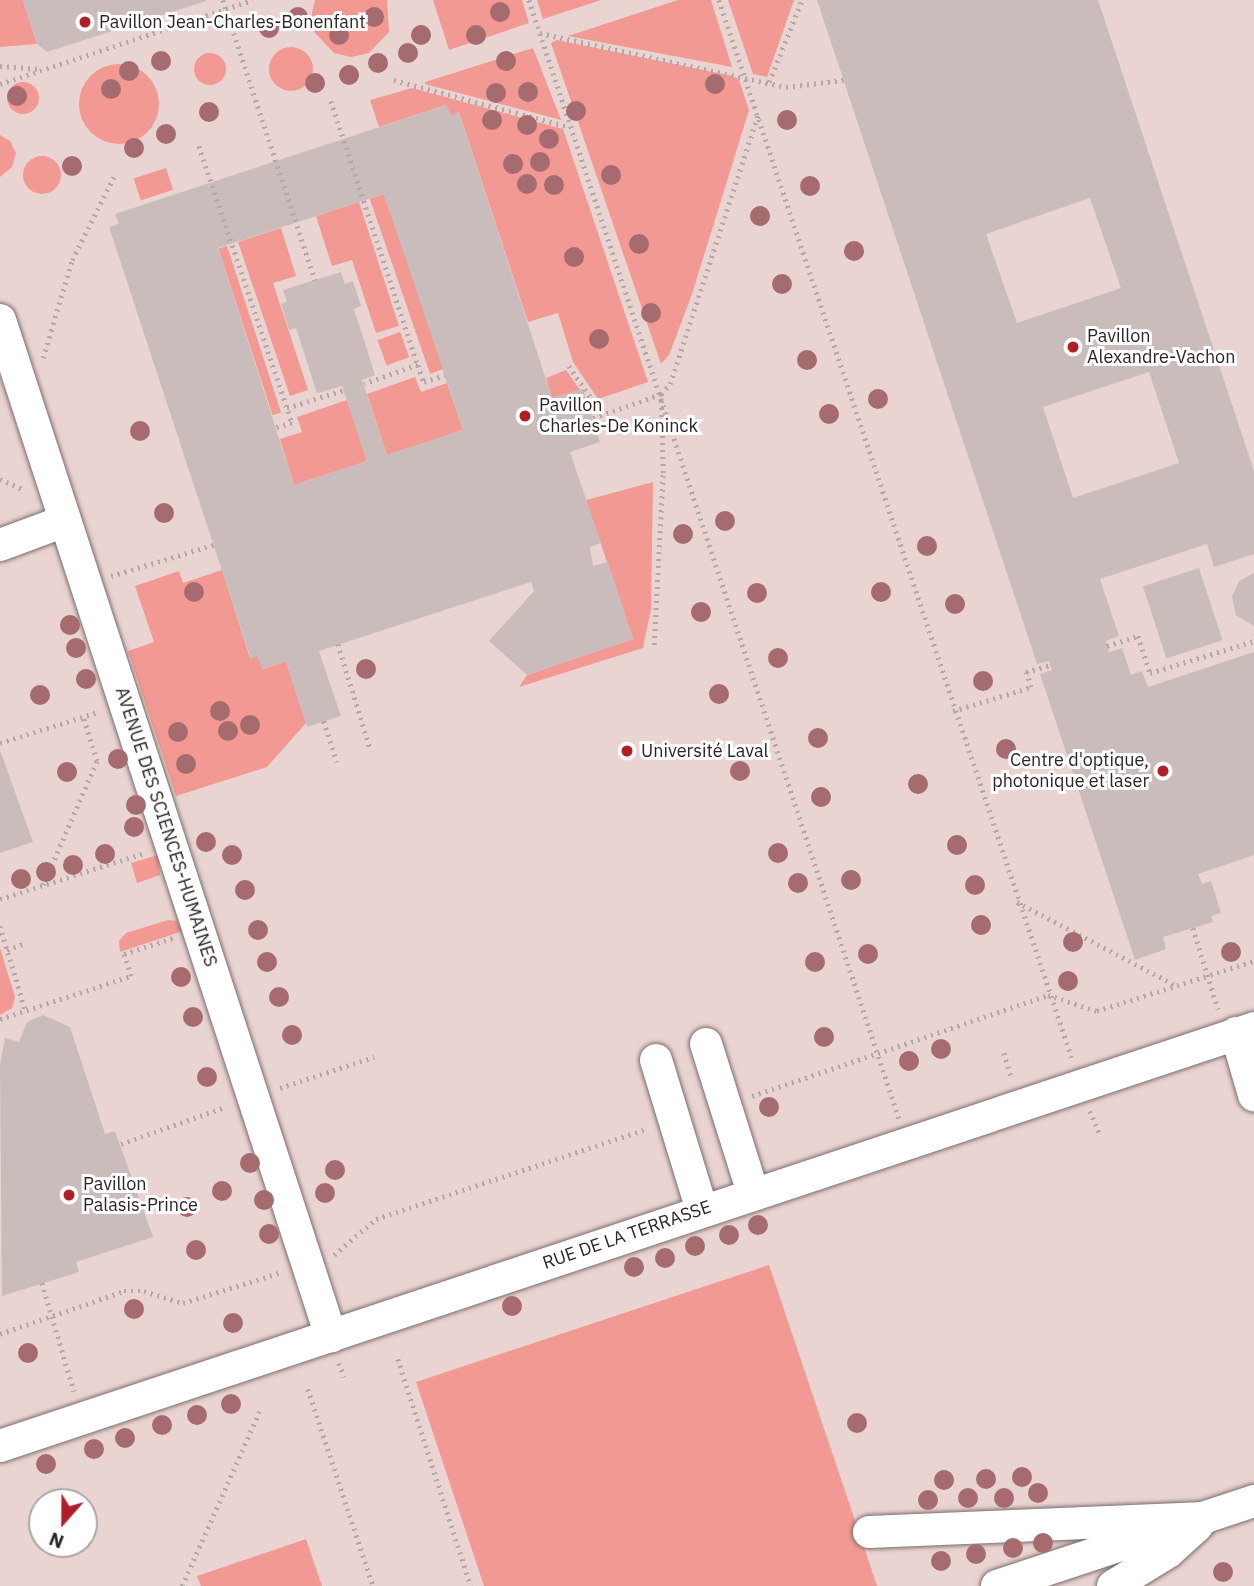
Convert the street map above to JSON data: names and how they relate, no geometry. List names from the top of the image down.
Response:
{
  "streets": {
    "street": ["AVENUE DES SCIENCES-HUMAINES", "RUE DE LA TERRASSE"]
  },
  "crossings": [
    ["AVENUE DES SCIENCES-HUMAINES", "RUE DE LA TERRASSE"]
  ],
  "places": [
    "Pavillon Jean-Charles-Bonenfant",
    "Pavillon Alexandre-Vachon",
    "Pavillon Charles-De Koninck",
    "Université Laval",
    "Centre d'optique, photonique et laser",
    "Pavillon Palasis-Prince"
  ],
  "north": "bottom"
}
